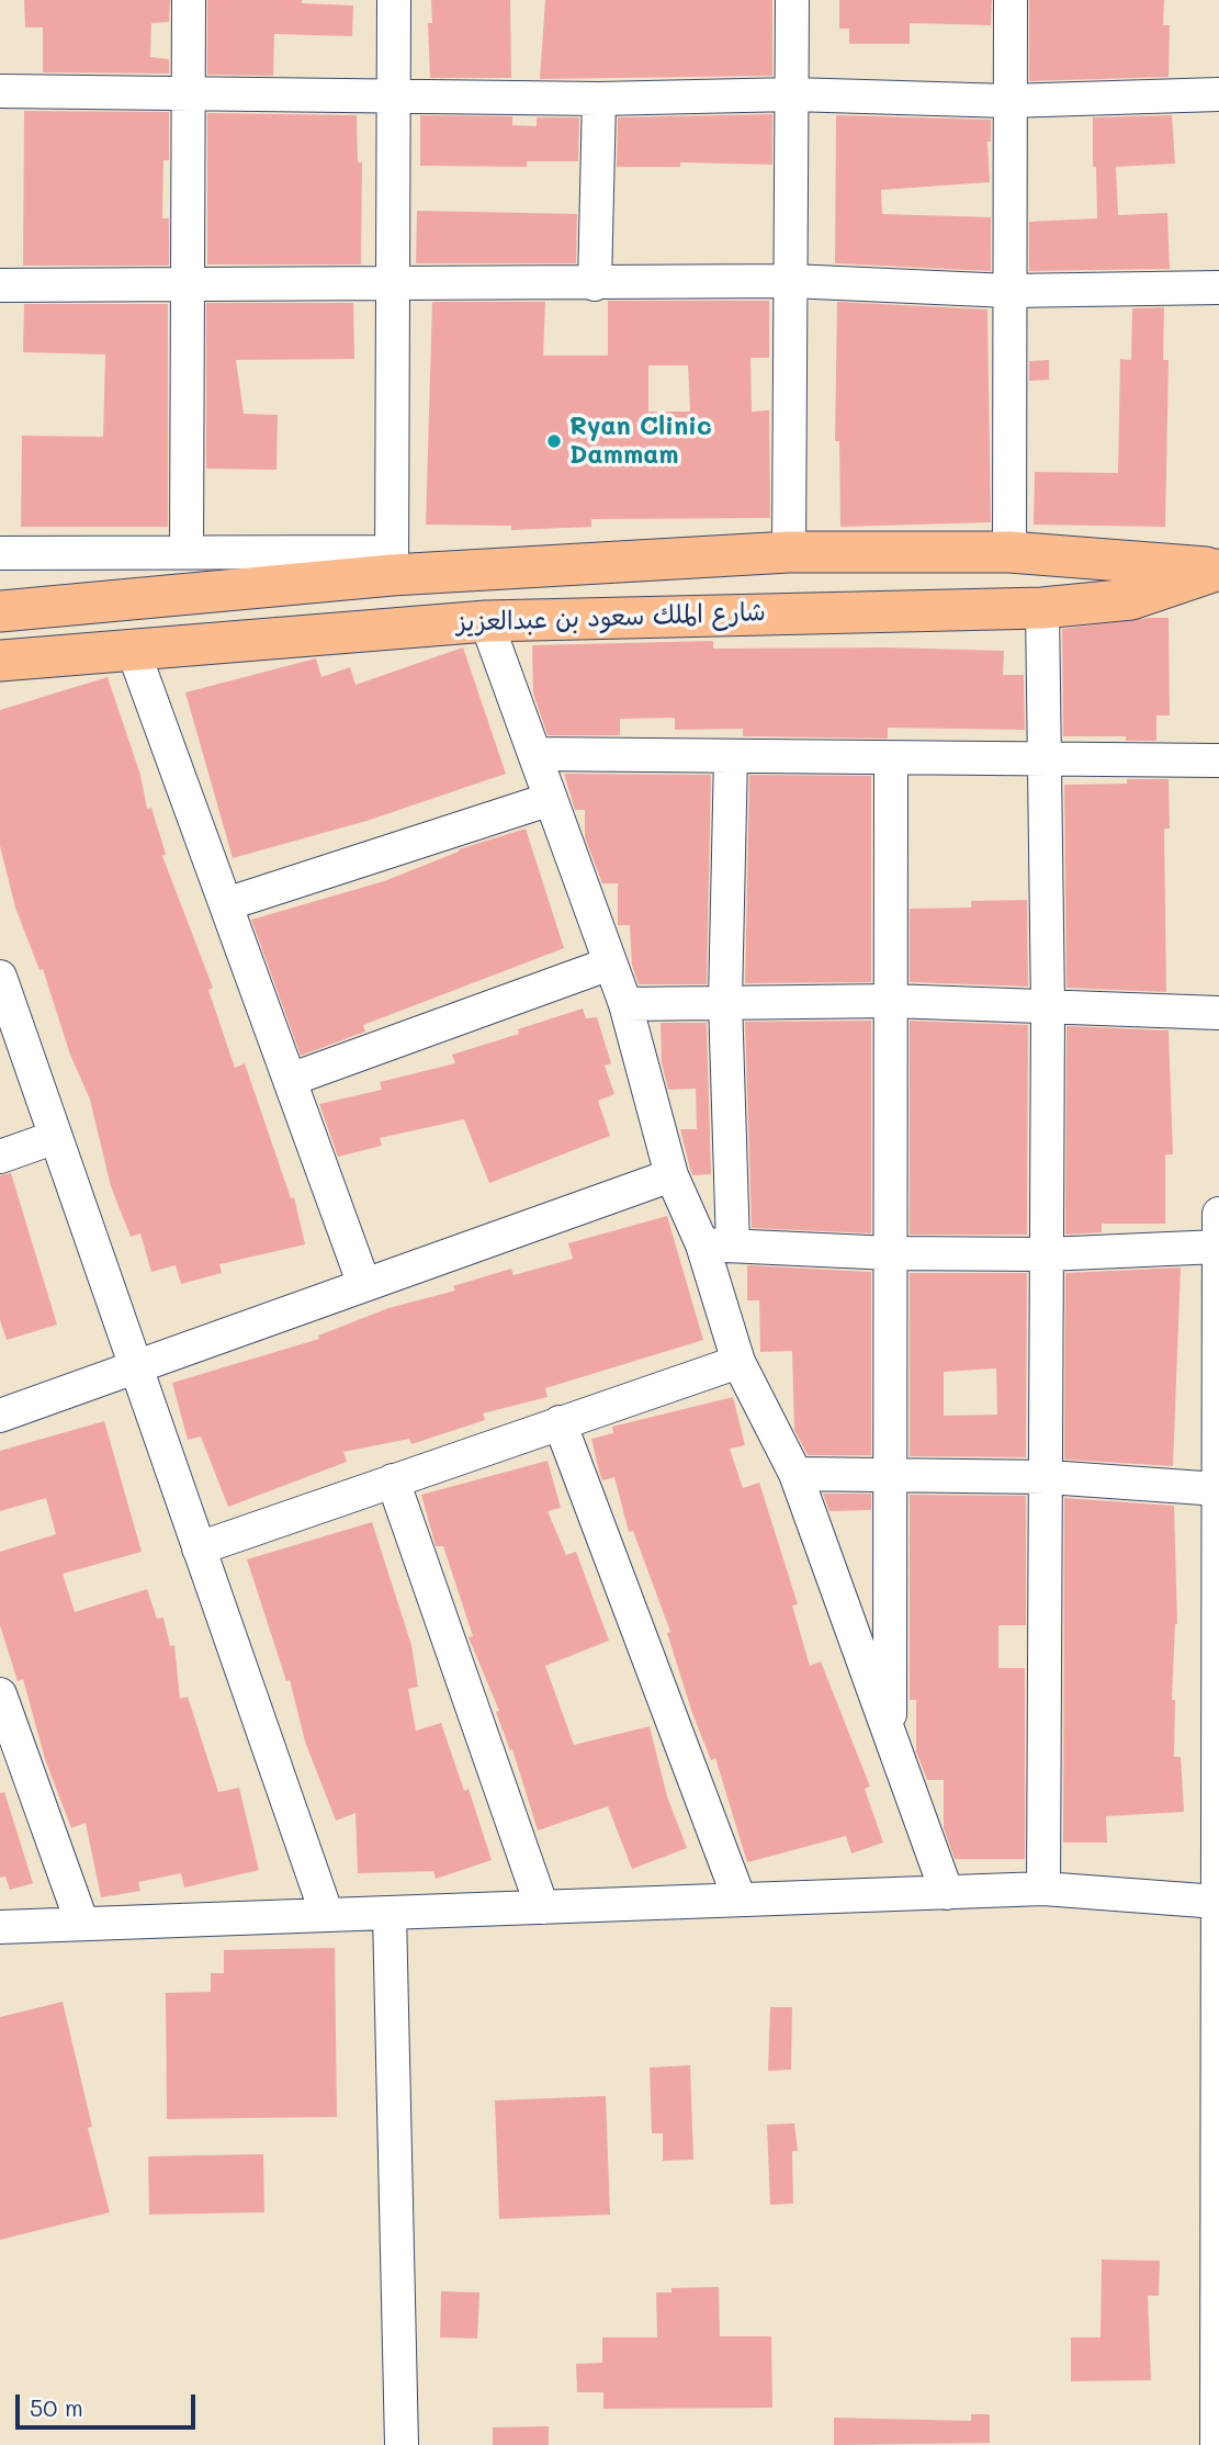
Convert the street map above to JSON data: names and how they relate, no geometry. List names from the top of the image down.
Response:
{
  "streets": {
    "main road": ["شارع الملك سعود بن عبدالعزيز"]
  },
  "places": ["Ryan Clinic Dammam"],
  "scale_bar": "50 m"
}
